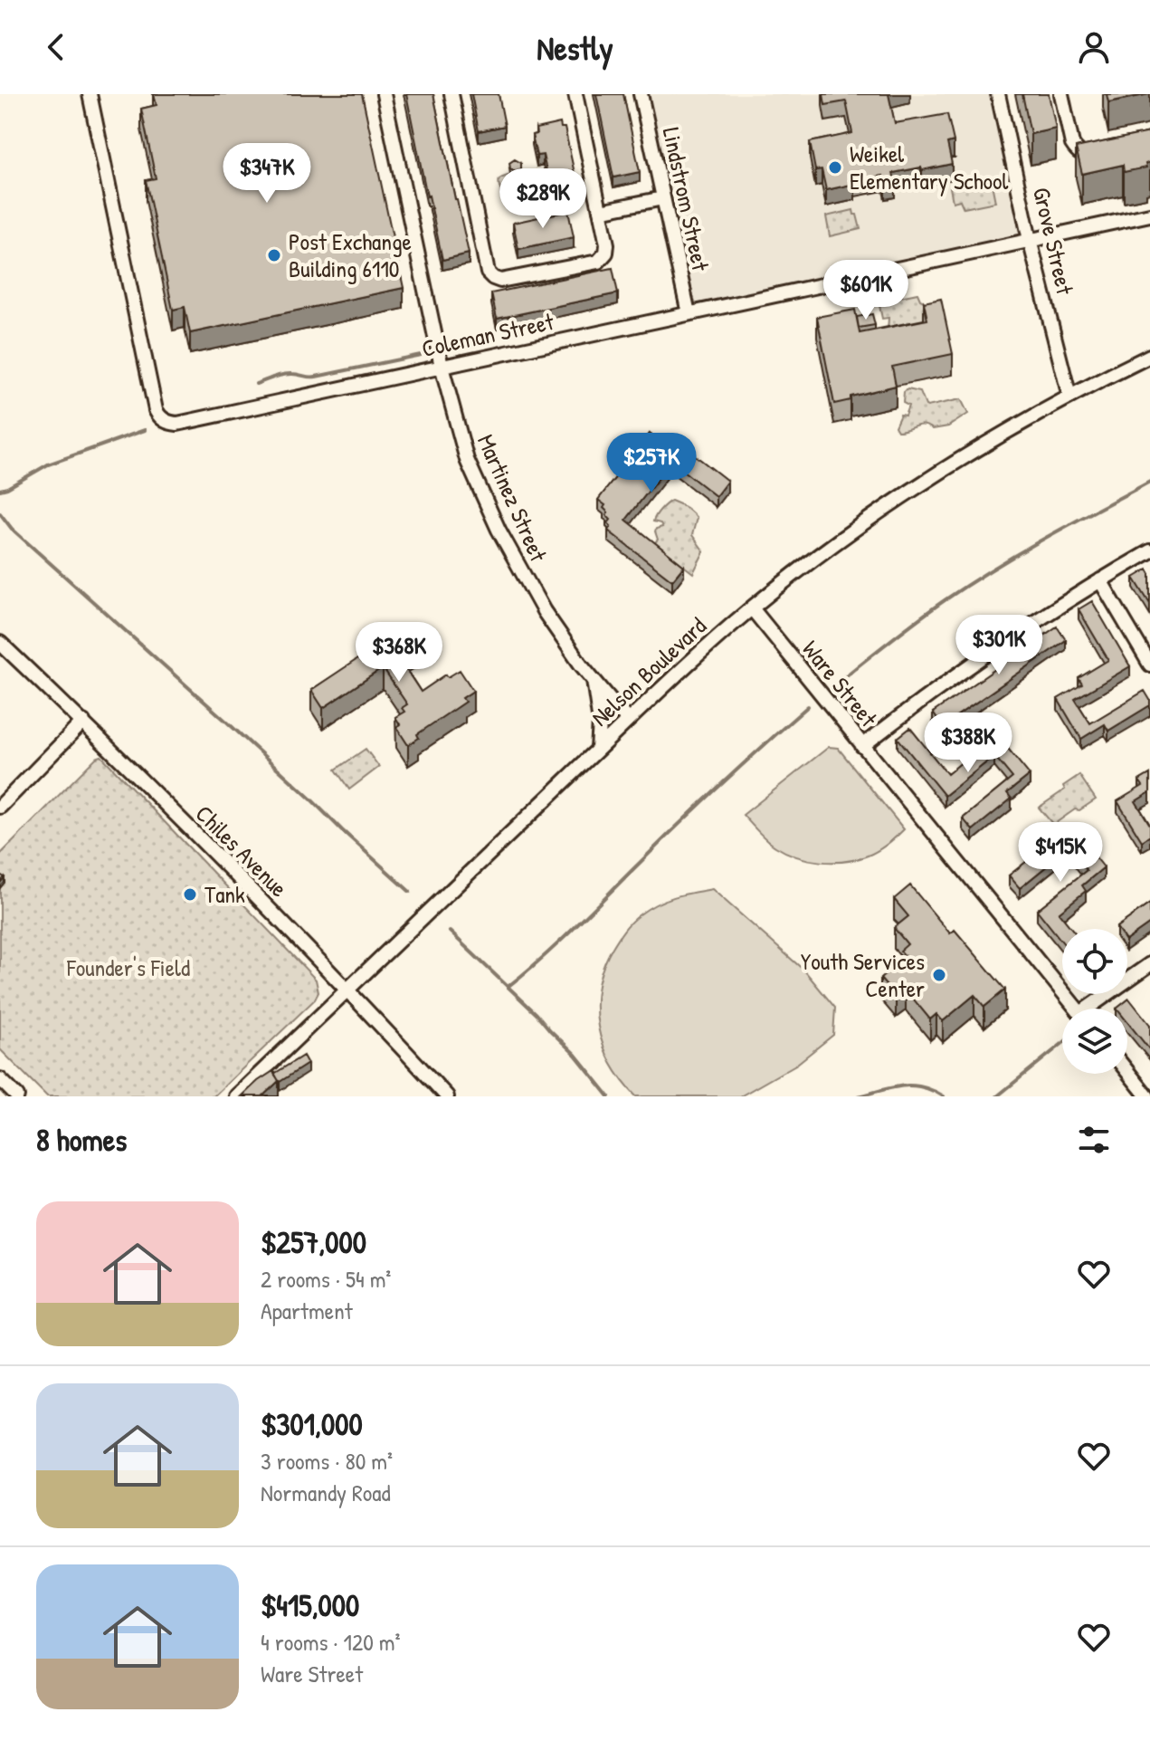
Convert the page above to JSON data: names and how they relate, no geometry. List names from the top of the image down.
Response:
{
  "streets": {
    "street": [
      "Lindstrom Street",
      "Grove Street",
      "Coleman Street",
      "Martinez Street",
      "Nelson Boulevard",
      "Ware Street",
      "Chiles Avenue"
    ]
  },
  "crossings": [
    ["Lindstrom Street", "Coleman Street"],
    ["Grove Street", "Coleman Street"],
    ["Grove Street", "Nelson Boulevard"],
    ["Coleman Street", "Martinez Street"],
    ["Martinez Street", "Nelson Boulevard"],
    ["Nelson Boulevard", "Ware Street"],
    ["Nelson Boulevard", "Chiles Avenue"]
  ],
  "parks": ["Founder's Field"],
  "places": [
    "Weikel Elementary School",
    "Post Exchange Building 6110",
    "Tank",
    "Youth Services Center"
  ],
  "page": {
    "header": "Nestly",
    "price": [
      "$347K",
      "$289K",
      "$601K",
      "$257K",
      "$301K",
      "$368K",
      "$388K",
      "$415K"
    ],
    "heading": "8 homes",
    "list": [
      {
        "name": "$257,000",
        "note": "2 rooms · 54 m² · Apartment"
      },
      {
        "name": "$301,000",
        "note": "3 rooms · 80 m² · Normandy Road"
      },
      {
        "name": "$415,000",
        "note": "4 rooms · 120 m² · Ware Street"
      }
    ]
  }
}
